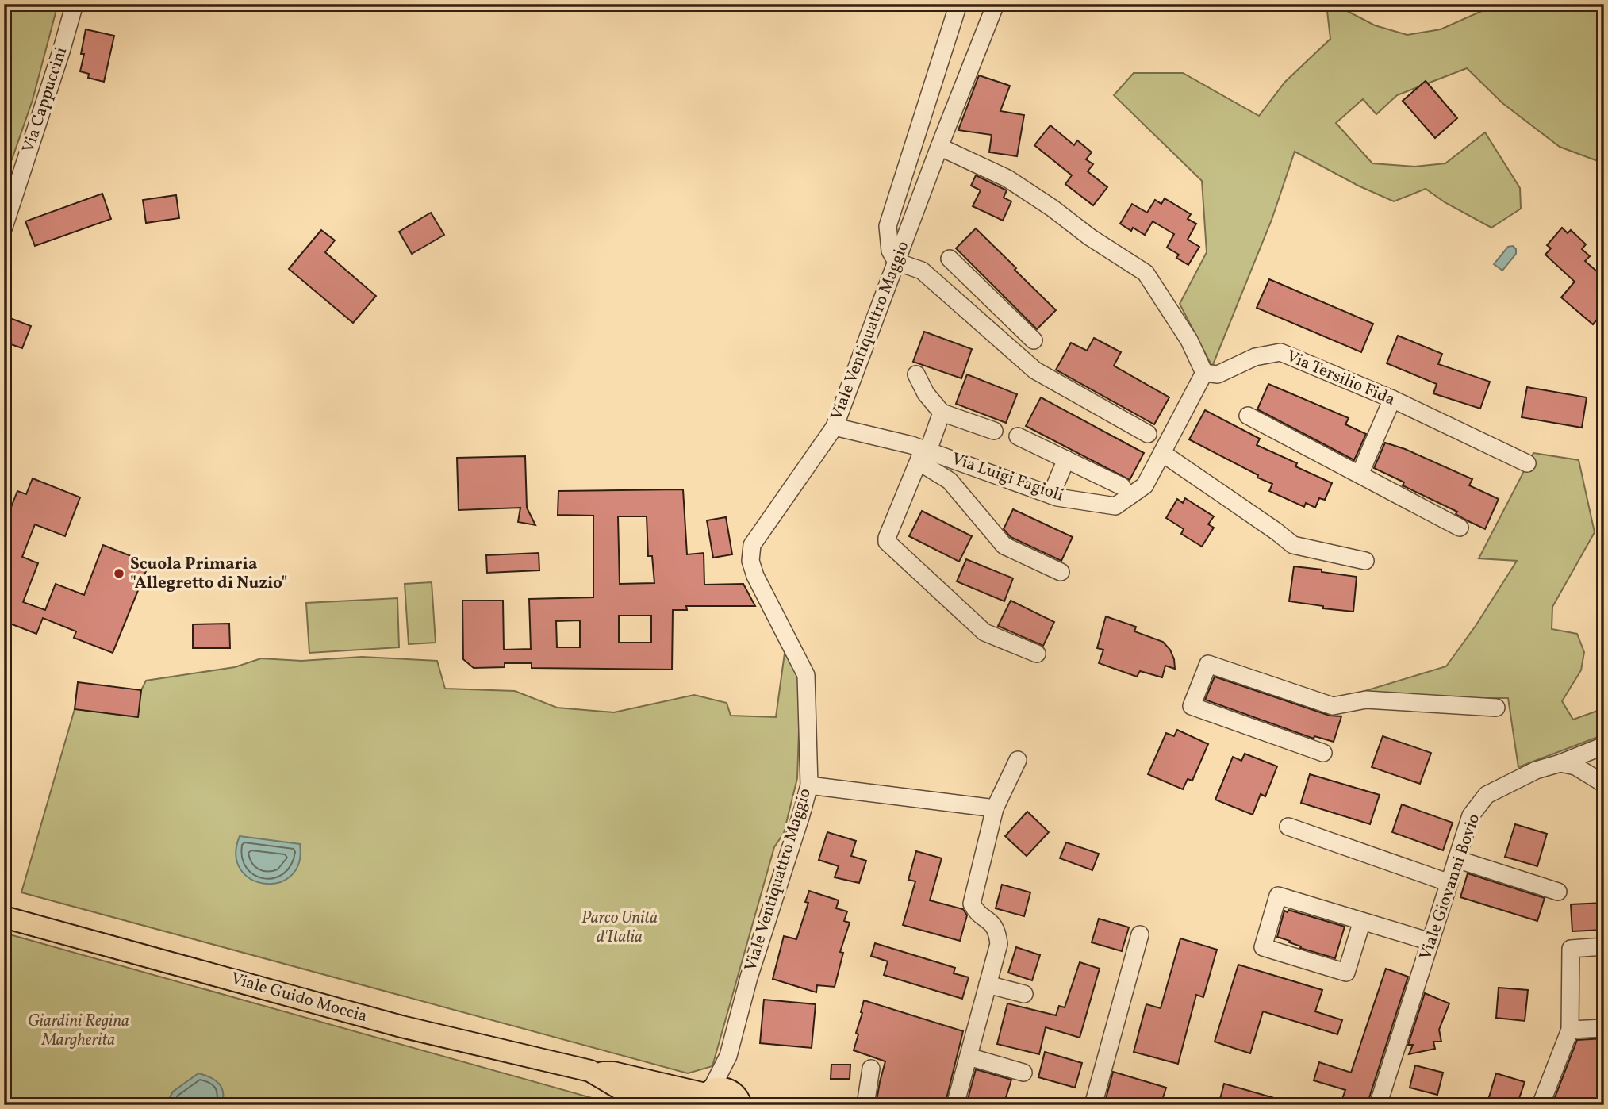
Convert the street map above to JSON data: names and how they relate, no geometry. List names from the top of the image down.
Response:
{
  "streets": {
    "main road": ["Viale Guido Moccia"],
    "street": [
      "Via Cappuccini",
      "Viale Ventiquattro Maggio",
      "Via Tersilio Fida",
      "Via Luigi Fagioli",
      "Viale Giovanni Bovio"
    ]
  },
  "crossings": [
    ["Viale Ventiquattro Maggio", "Via Luigi Fagioli"],
    ["Viale Ventiquattro Maggio", "Viale Guido Moccia"],
    ["Via Tersilio Fida", "Via Luigi Fagioli"]
  ],
  "parks": ["Parco Unità d'Italia", "Giardini Regina Margherita"],
  "places": ["Scuola Primaria \"Allegretto di Nuzio\""]
}
